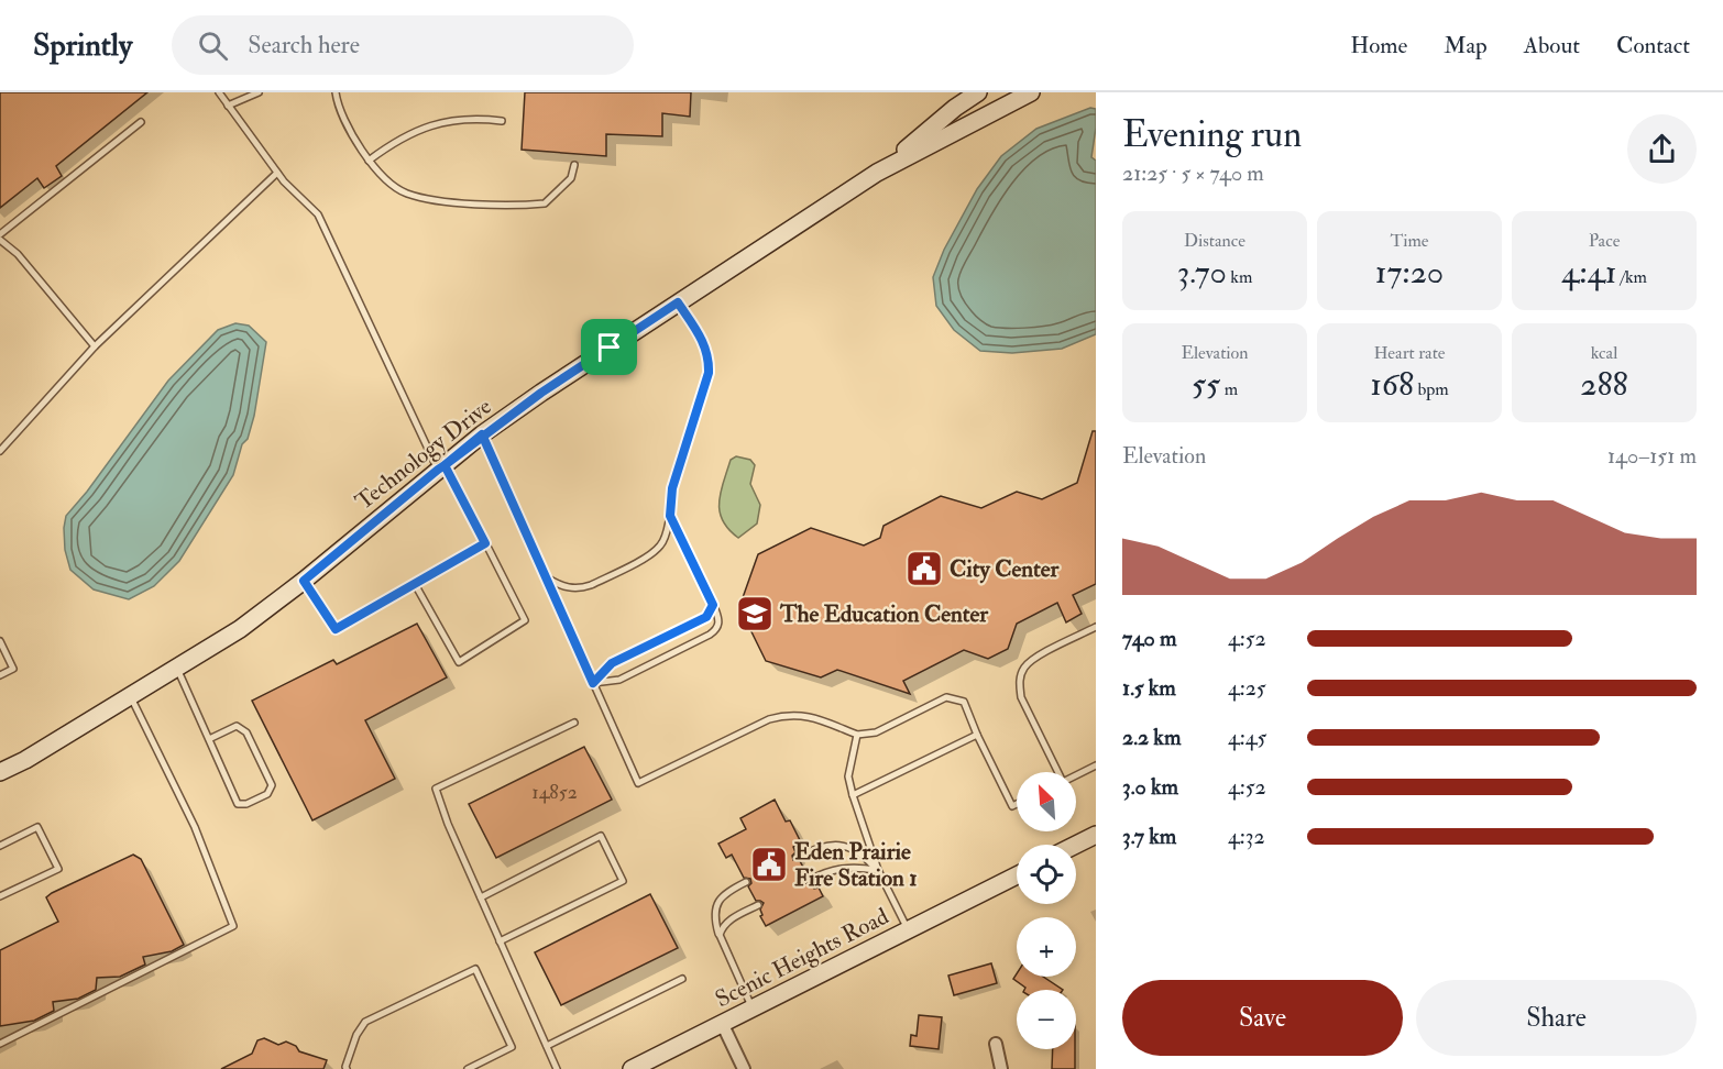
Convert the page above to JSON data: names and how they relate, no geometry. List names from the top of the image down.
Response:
{
  "streets": {
    "street": ["Technology Drive", "Scenic Heights Road"]
  },
  "places": {
    "public building": ["City Center", "Eden Prairie Fire Station 1"],
    "school or university": ["The Education Center"]
  },
  "house_numbers": ["14852"],
  "north": "top left",
  "page": {
    "header": "Sprintly",
    "search": "Search here",
    "nav": [
      "Home",
      "Map",
      "About",
      "Contact"
    ],
    "heading": ["Evening run", "21:25 · 5 × 740 m"],
    "stats": [
      ["Distance", "3.70 km"],
      ["Time", "17:20"],
      ["Pace", "4:41 /km"],
      ["Elevation", "55 m"],
      ["Heart rate", "168 bpm"],
      ["kcal", "288"]
    ],
    "chart": ["Elevation", "140–151 m"],
    "list": [
      {
        "name": "740 m",
        "note": "4:52"
      },
      {
        "name": "1.5 km",
        "note": "4:25"
      },
      {
        "name": "2.2 km",
        "note": "4:45"
      },
      {
        "name": "3.0 km",
        "note": "4:52"
      },
      {
        "name": "3.7 km",
        "note": "4:32"
      }
    ],
    "map_buttons": ["+", "−"],
    "buttons": ["Save", "Share"]
  }
}
